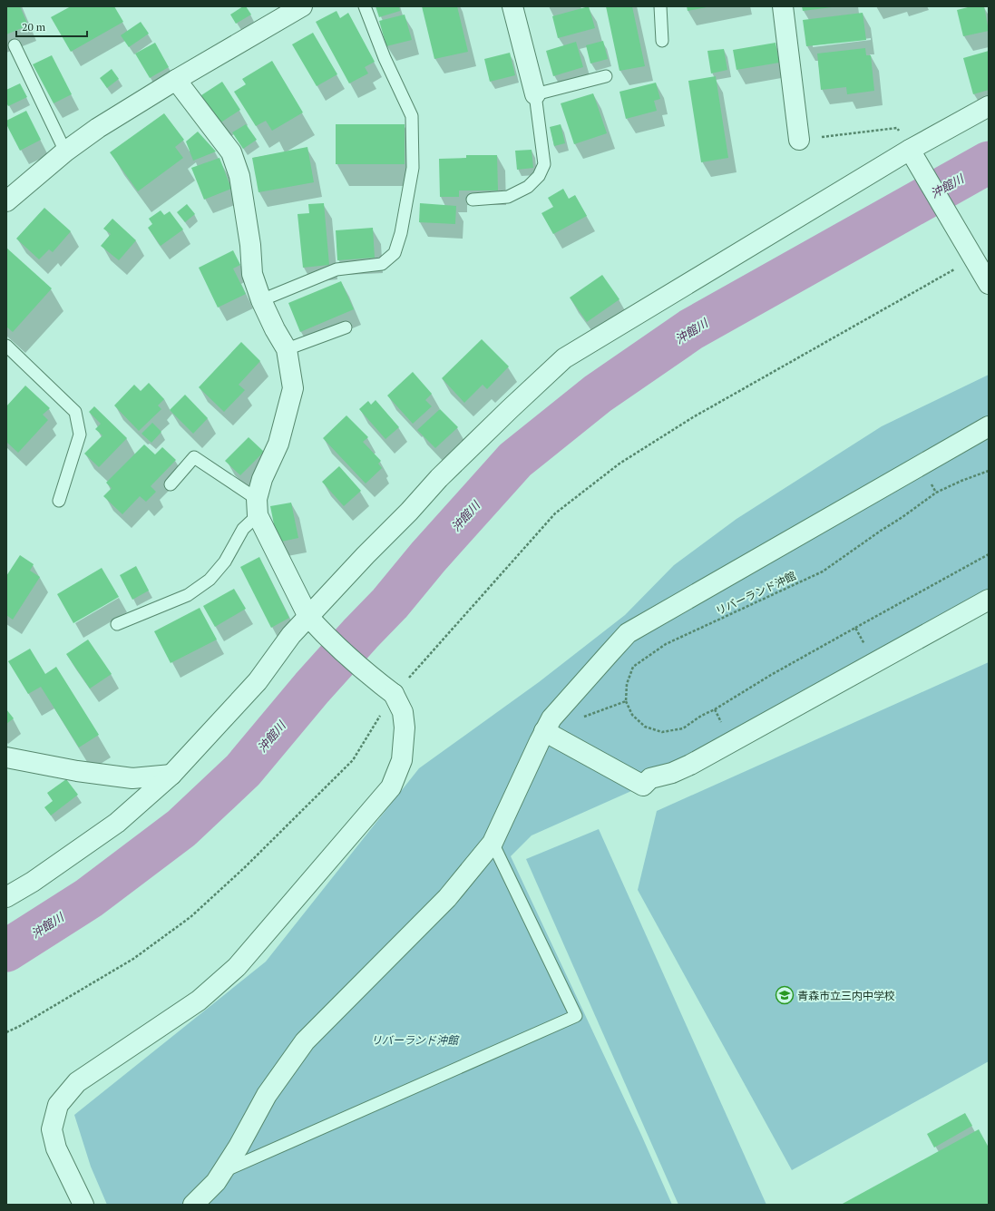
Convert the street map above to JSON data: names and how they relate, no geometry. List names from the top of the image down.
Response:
{
  "streets": {
    "path": ["リバーランド沖館"]
  },
  "water": ["沖館川"],
  "parks": ["リバーランド沖館"],
  "places": {
    "school or university": ["青森市立三内中学校"]
  },
  "scale_bar": "20 m"
}
